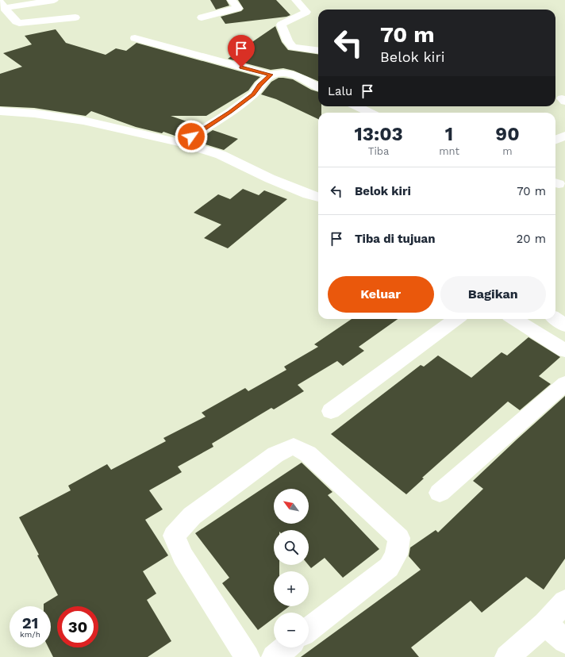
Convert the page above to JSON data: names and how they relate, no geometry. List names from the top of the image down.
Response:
{
  "north": "top left",
  "page": {
    "turn": ["70 m", "Belok kiri"],
    "then": "Lalu",
    "eta": [
      "13:03",
      "Tiba",
      "1",
      "mnt",
      "90",
      "m"
    ],
    "list": [
      {
        "name": "Belok kiri",
        "value": "70 m"
      },
      {
        "name": "Tiba di tujuan",
        "value": "20 m"
      }
    ],
    "buttons": ["Keluar", "Bagikan"],
    "map_buttons": ["+", "−"],
    "speed": "21 km/h",
    "limit": "30"
  }
}
